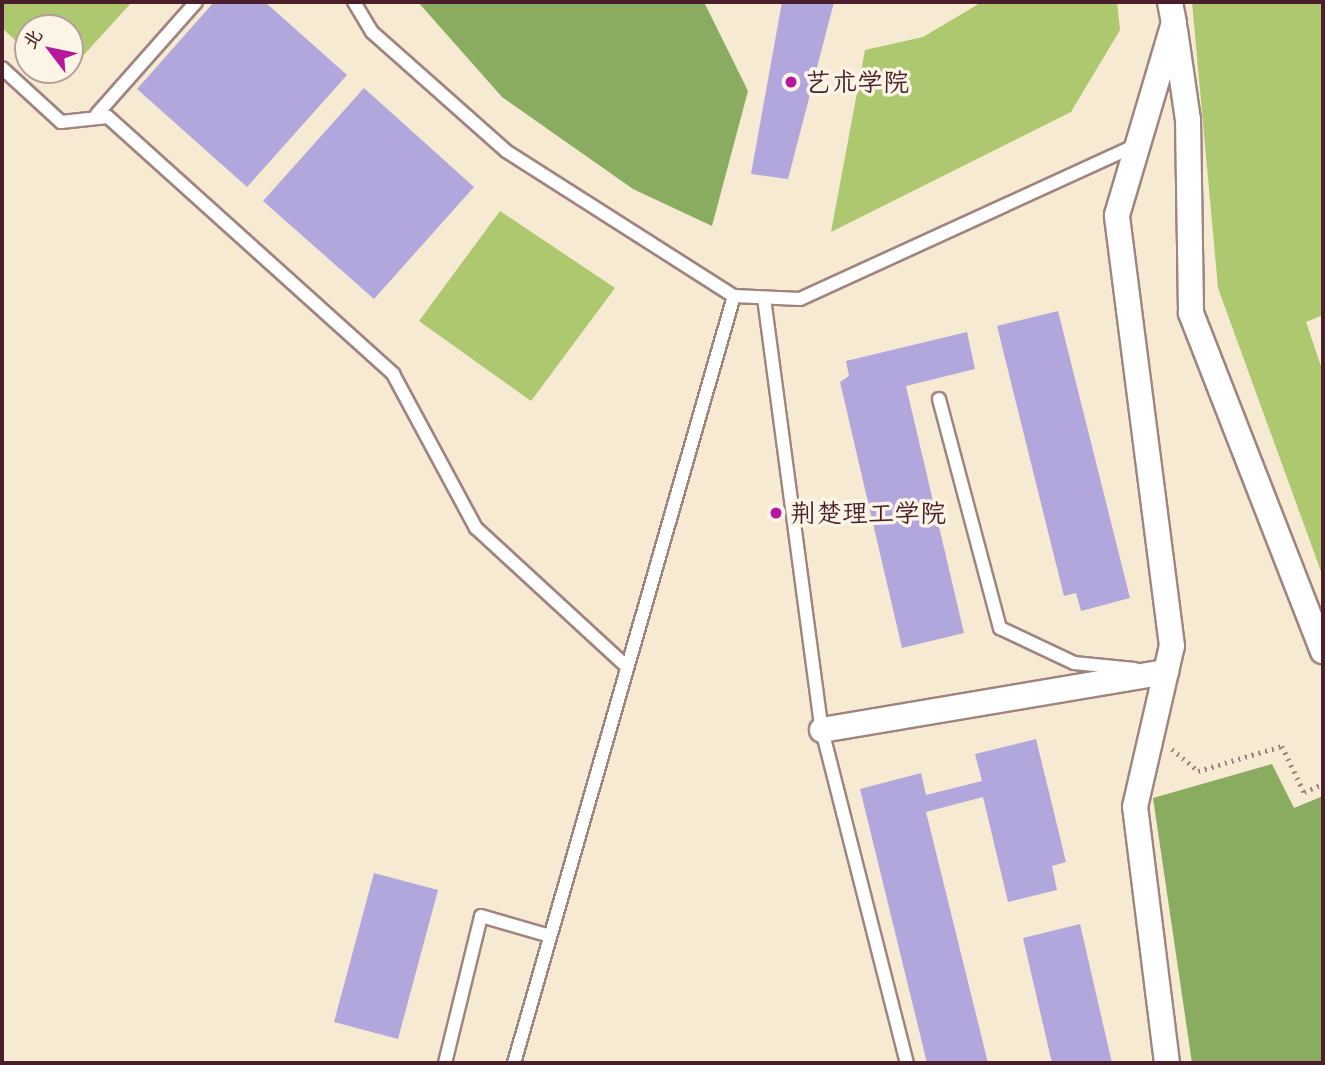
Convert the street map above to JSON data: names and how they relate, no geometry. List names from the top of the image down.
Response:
{
  "places": ["艺术学院", "荆楚理工学院"],
  "north": "top left"
}
